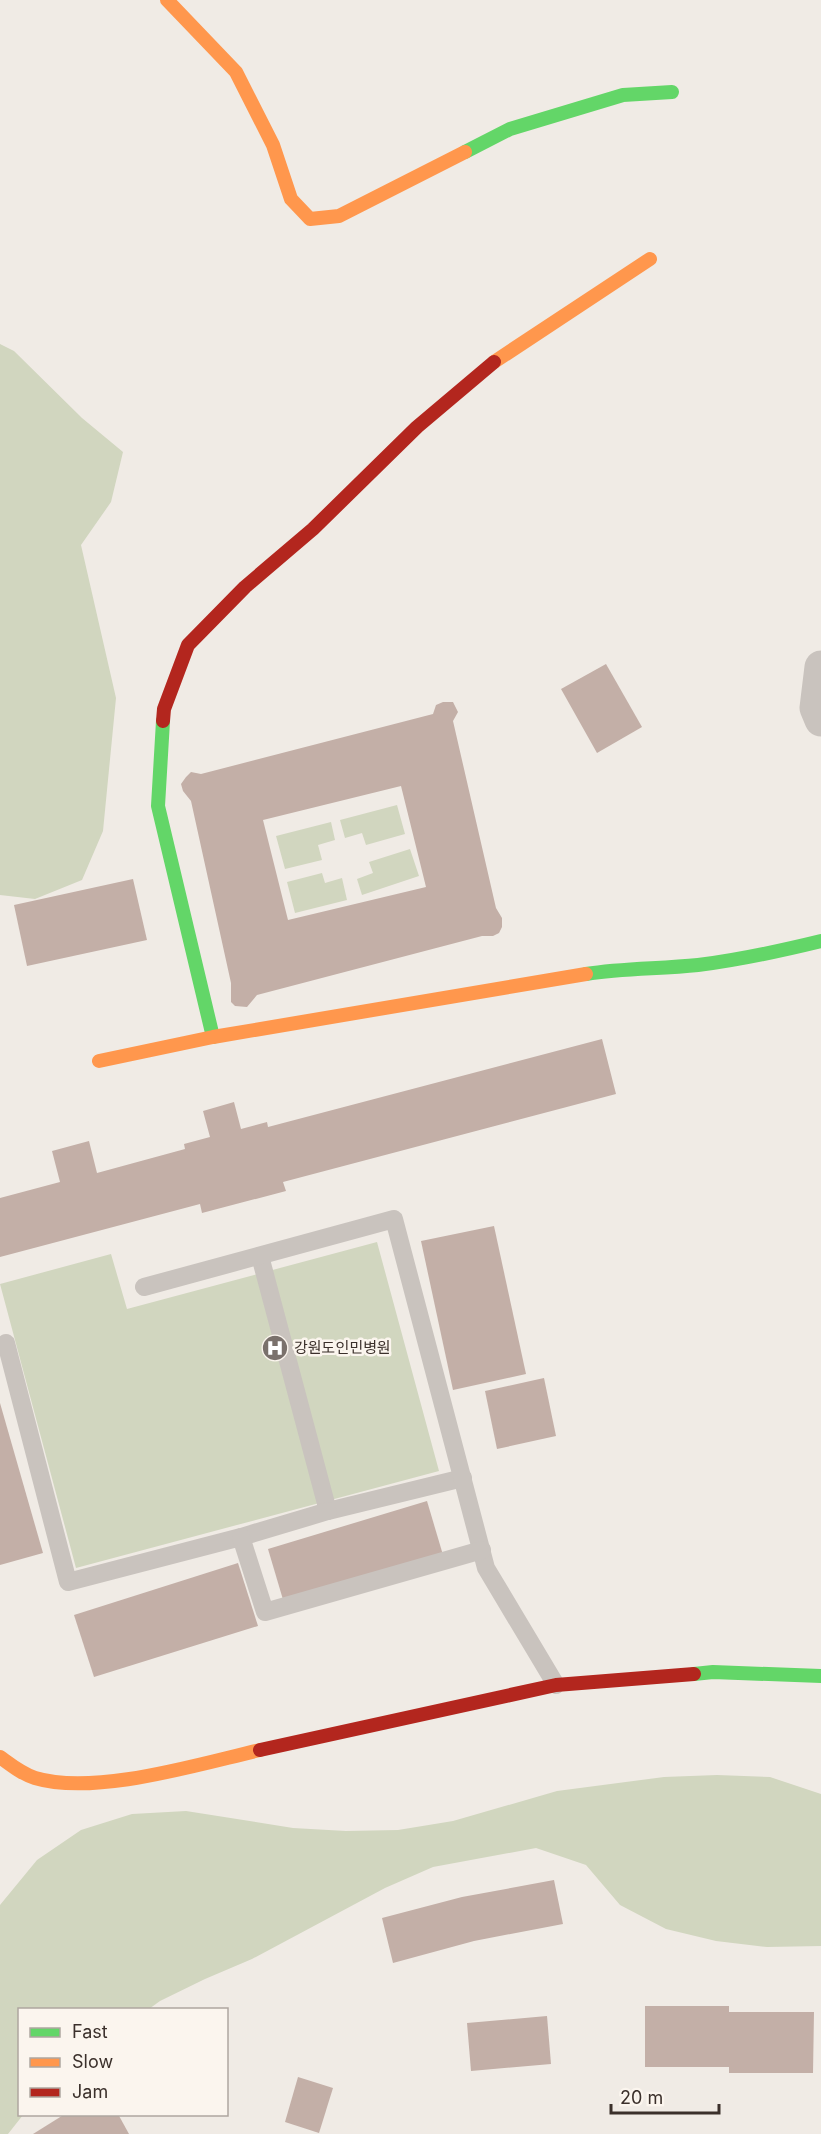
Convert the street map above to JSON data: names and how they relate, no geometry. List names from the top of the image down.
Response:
{
  "places": {
    "hospital": ["강원도인민병원"]
  },
  "legend": ["Fast", "Slow", "Jam"],
  "scale_bar": "20 m"
}
